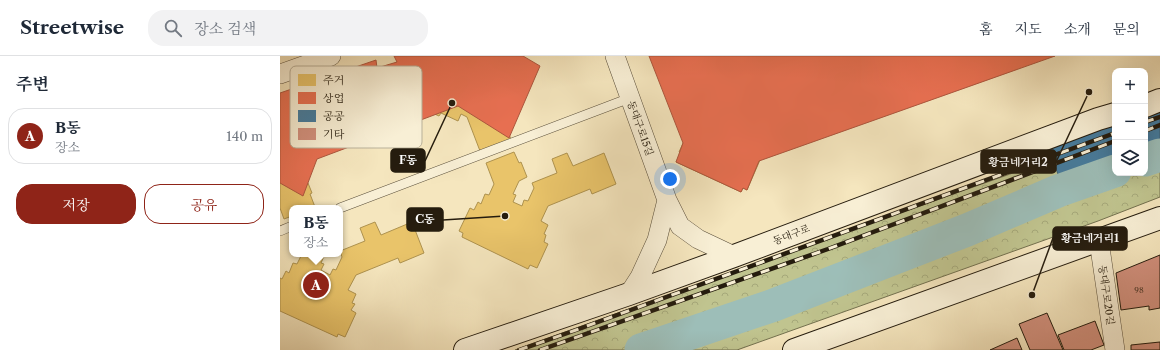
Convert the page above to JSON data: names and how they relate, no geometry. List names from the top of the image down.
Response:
{
  "streets": {
    "main road": ["동대구로"],
    "street": ["동대구로15길", "동대구로20길"]
  },
  "crossings": [
    ["동대구로15길", "동대구로"]
  ],
  "places": [
    "황금네거리2",
    "F동",
    "C동",
    "황금네거리1"
  ],
  "house_numbers": ["98"],
  "legend": [
    "주거",
    "상업",
    "공공",
    "기타"
  ],
  "page": {
    "header": "Streetwise",
    "search": "장소 검색",
    "nav": [
      "홈",
      "지도",
      "소개",
      "문의"
    ],
    "heading": "주변",
    "map_buttons": ["+", "−"],
    "list": [
      {
        "mark": "A",
        "name": "B동",
        "note": "장소",
        "value": "140 m"
      }
    ],
    "buttons": ["저장", "공유"],
    "popup": ["B동", "장소"],
    "pins": "A"
  }
}
